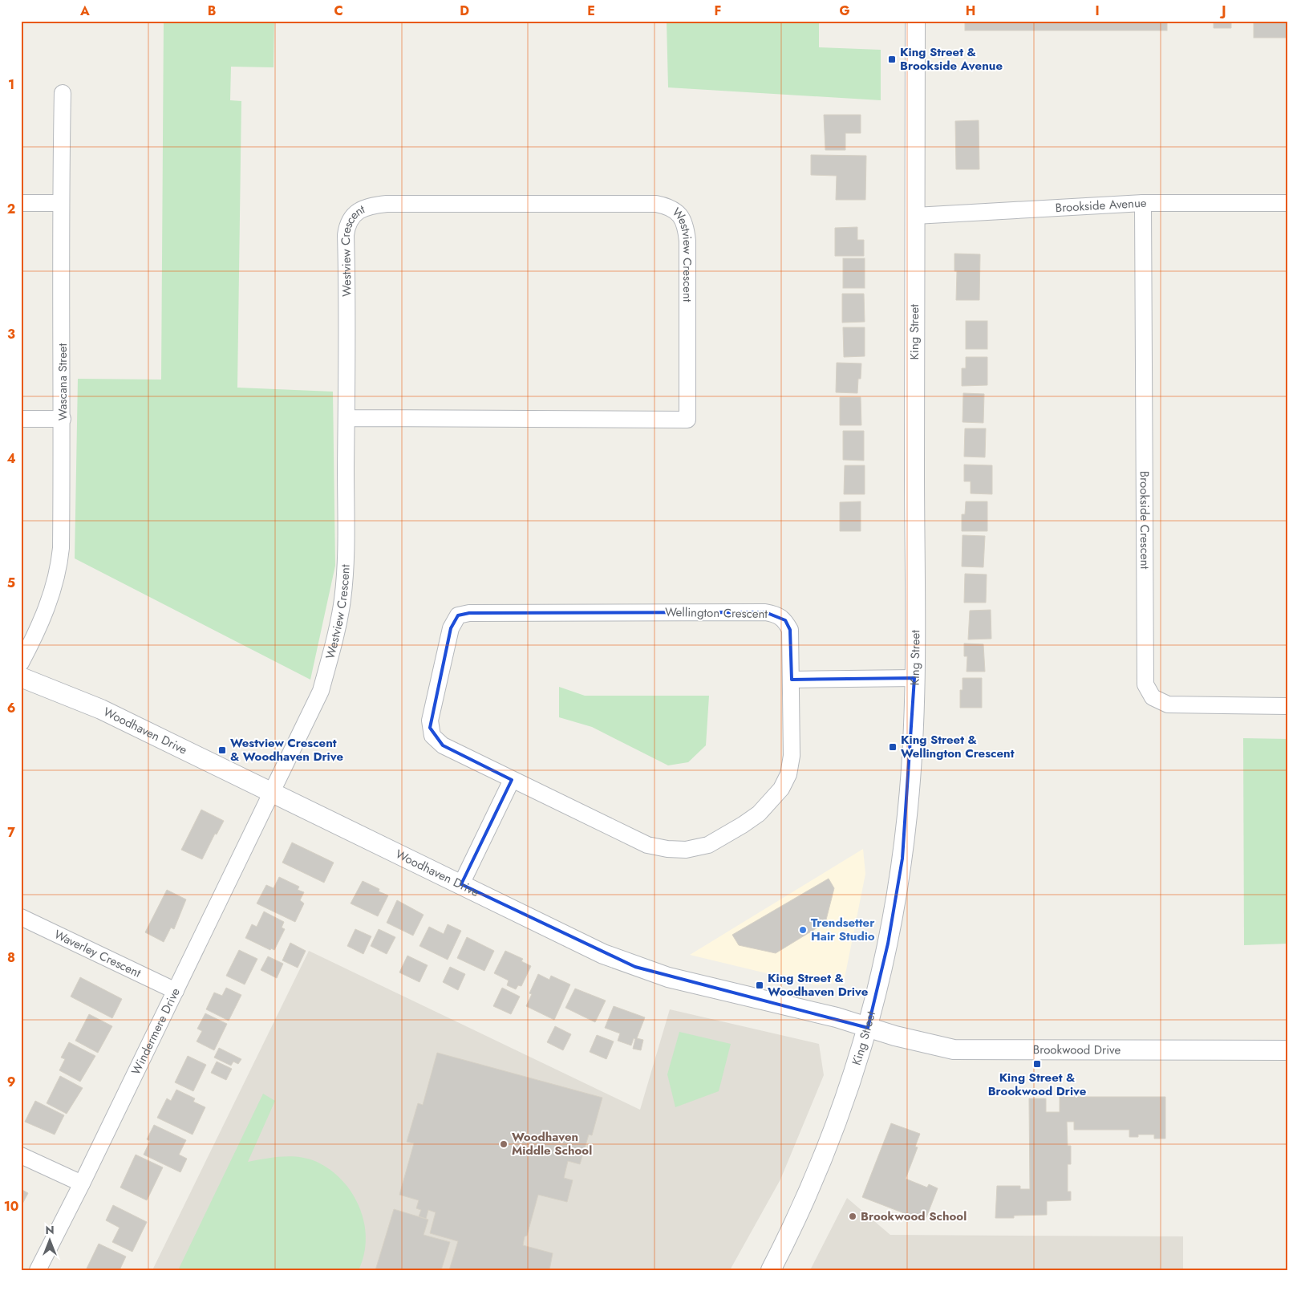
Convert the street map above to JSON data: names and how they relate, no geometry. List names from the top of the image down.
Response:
{
  "streets": {
    "street": [
      "Brookside Avenue",
      "Westview Crescent",
      "King Street",
      "Wascana Street",
      "Brookside Crescent",
      "Wellington Crescent",
      "Woodhaven Drive",
      "Waverley Crescent",
      "Windermere Drive",
      "Brookwood Drive"
    ]
  },
  "crossings": [
    ["Brookside Avenue", "King Street"],
    ["Brookside Avenue", "Brookside Crescent"],
    ["Westview Crescent", "Woodhaven Drive"],
    ["Westview Crescent", "Windermere Drive"],
    ["King Street", "Woodhaven Drive"],
    ["King Street", "Brookwood Drive"],
    ["Woodhaven Drive", "Windermere Drive"],
    ["Woodhaven Drive", "Brookwood Drive"],
    ["Waverley Crescent", "Windermere Drive"]
  ],
  "places": {
    "transit": [
      "King Street & Brookside Avenue",
      "King Street & Wellington Crescent",
      "Westview Crescent & Woodhaven Drive",
      "King Street & Woodhaven Drive",
      "King Street & Brookwood Drive"
    ],
    "other": ["Trendsetter Hair Studio", "Woodhaven Middle School", "Brookwood School"]
  },
  "north": "top",
  "grid": {
    "columns": [
      "A",
      "B",
      "C",
      "D",
      "E",
      "F",
      "G",
      "H",
      "I",
      "J"
    ],
    "rows": [
      "1",
      "2",
      "3",
      "4",
      "5",
      "6",
      "7",
      "8",
      "9",
      "10"
    ]
  }
}
